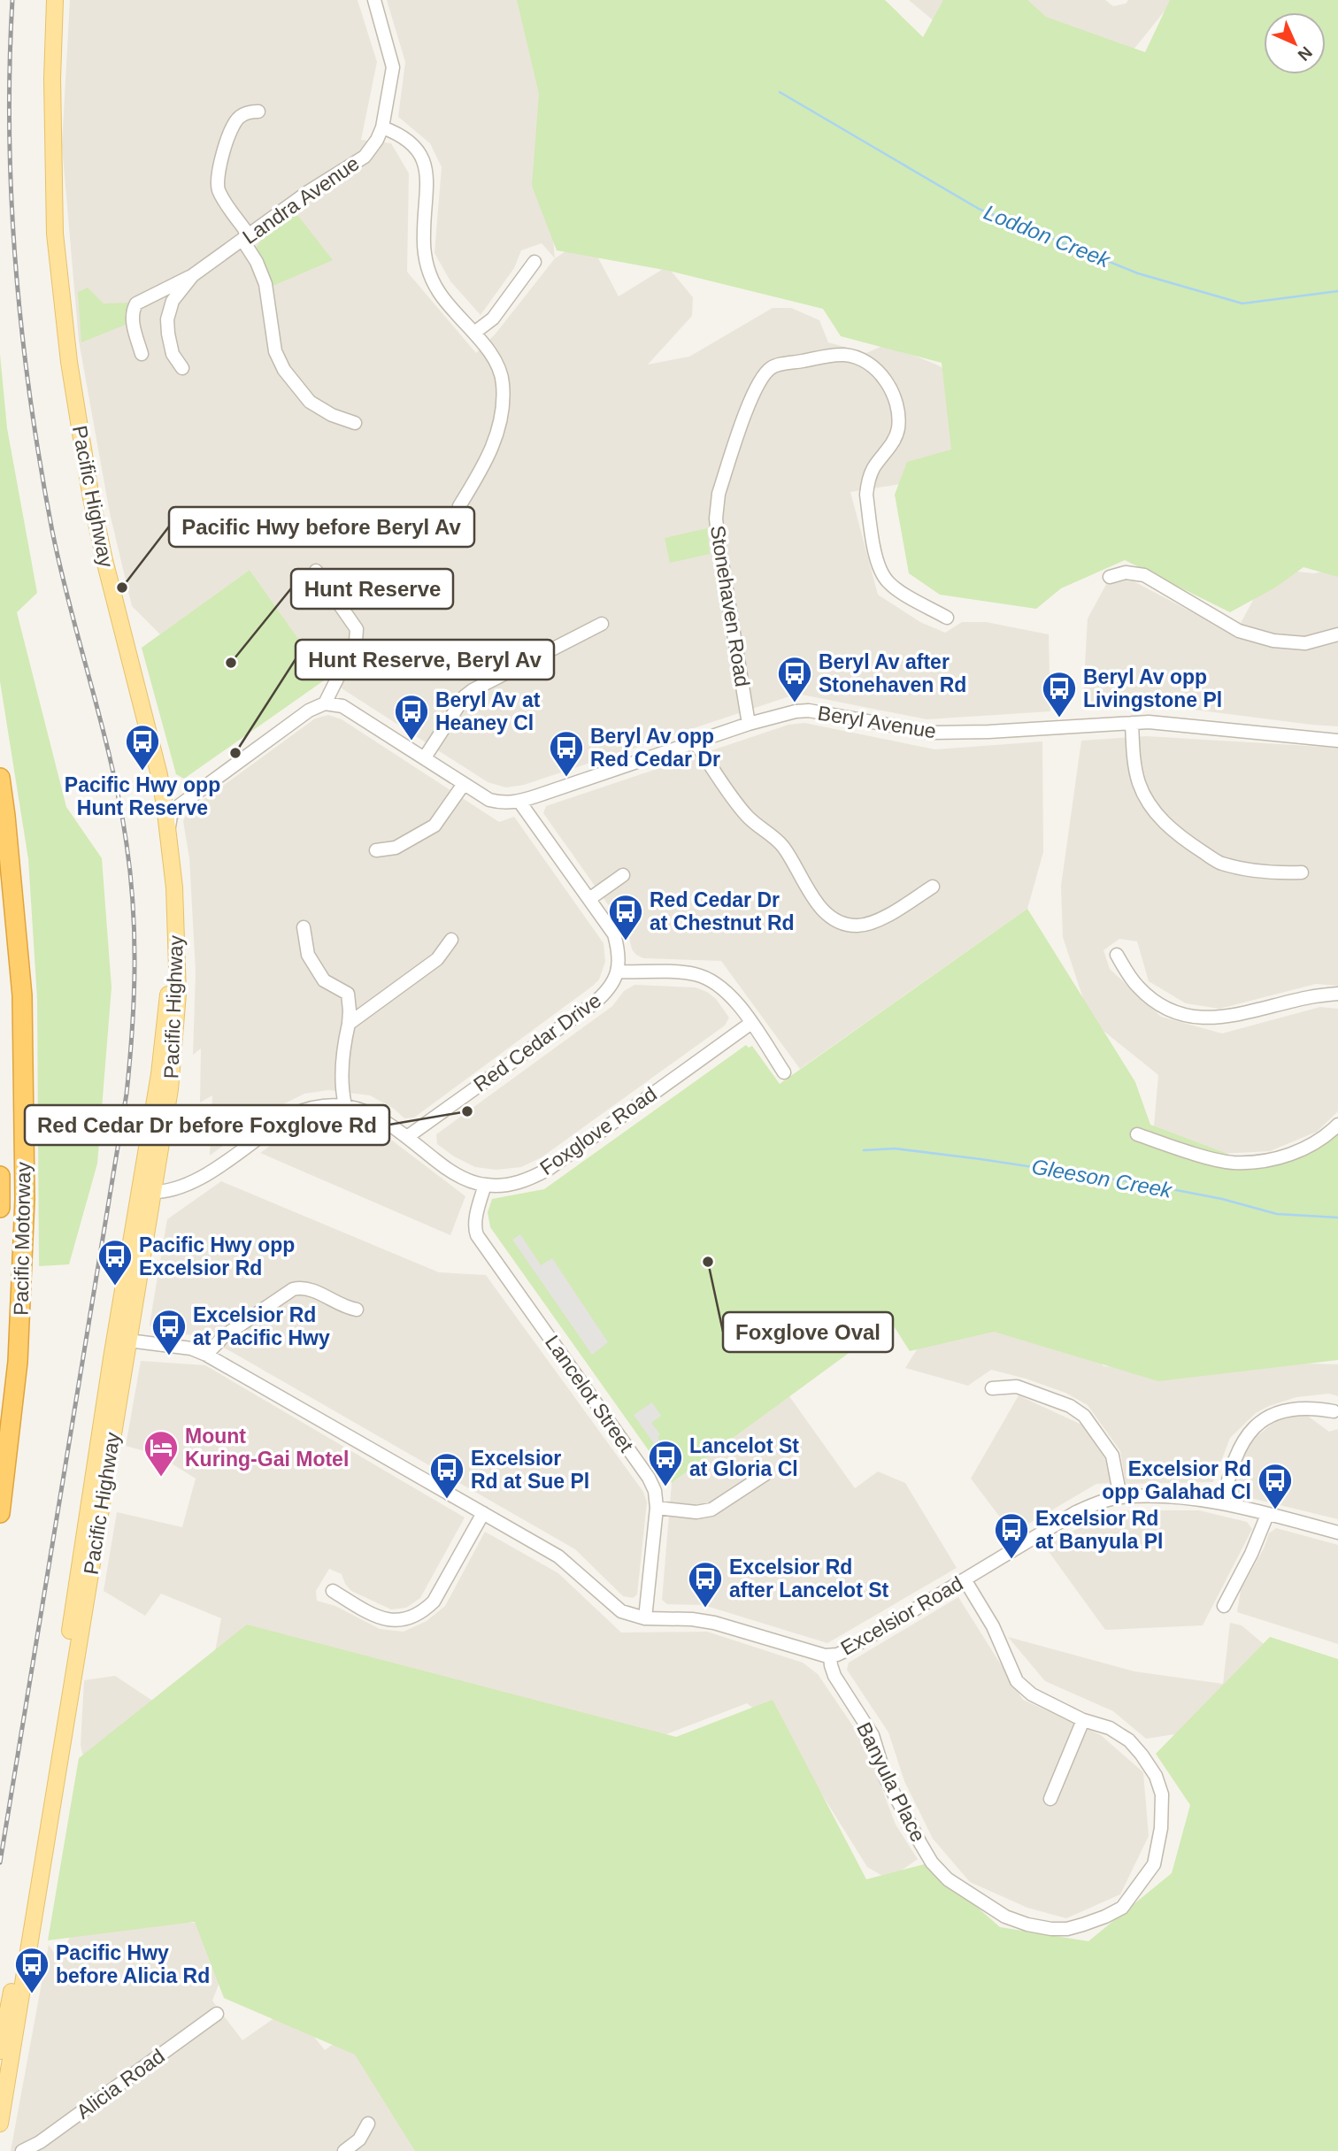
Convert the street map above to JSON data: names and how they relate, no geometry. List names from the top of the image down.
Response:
{
  "streets": {
    "highway": ["Pacific Motorway"],
    "main road": ["Pacific Highway"],
    "street": [
      "Landra Avenue",
      "Stonehaven Road",
      "Beryl Avenue",
      "Red Cedar Drive",
      "Foxglove Road",
      "Lancelot Street",
      "Excelsior Road",
      "Banyula Place",
      "Alicia Road"
    ]
  },
  "crossings": [
    ["Pacific Highway", "Foxglove Road"],
    ["Pacific Highway", "Excelsior Road"],
    ["Stonehaven Road", "Beryl Avenue"],
    ["Red Cedar Drive", "Foxglove Road"],
    ["Foxglove Road", "Lancelot Street"],
    ["Lancelot Street", "Excelsior Road"],
    ["Excelsior Road", "Banyula Place"]
  ],
  "water": ["Loddon Creek", "Gleeson Creek"],
  "places": {
    "other": [
      "Pacific Hwy before Beryl Av",
      "Hunt Reserve",
      "Hunt Reserve, Beryl Av",
      "Red Cedar Dr before Foxglove Rd",
      "Foxglove Oval"
    ],
    "bus stop": [
      "Beryl Av after Stonehaven Rd",
      "Beryl Av opp Livingstone Pl",
      "Beryl Av at Heaney Cl",
      "Pacific Hwy opp Hunt Reserve",
      "Beryl Av opp Red Cedar Dr",
      "Red Cedar Dr at Chestnut Rd",
      "Pacific Hwy opp Excelsior Rd",
      "Excelsior Rd at Pacific Hwy",
      "Lancelot St at Gloria Cl",
      "Excelsior Rd at Sue Pl",
      "Excelsior Rd opp Galahad Cl",
      "Excelsior Rd at Banyula Pl",
      "Excelsior Rd after Lancelot St",
      "Pacific Hwy before Alicia Rd"
    ],
    "hotel": ["Mount Kuring-Gai Motel"]
  },
  "north": "bottom right"
}
